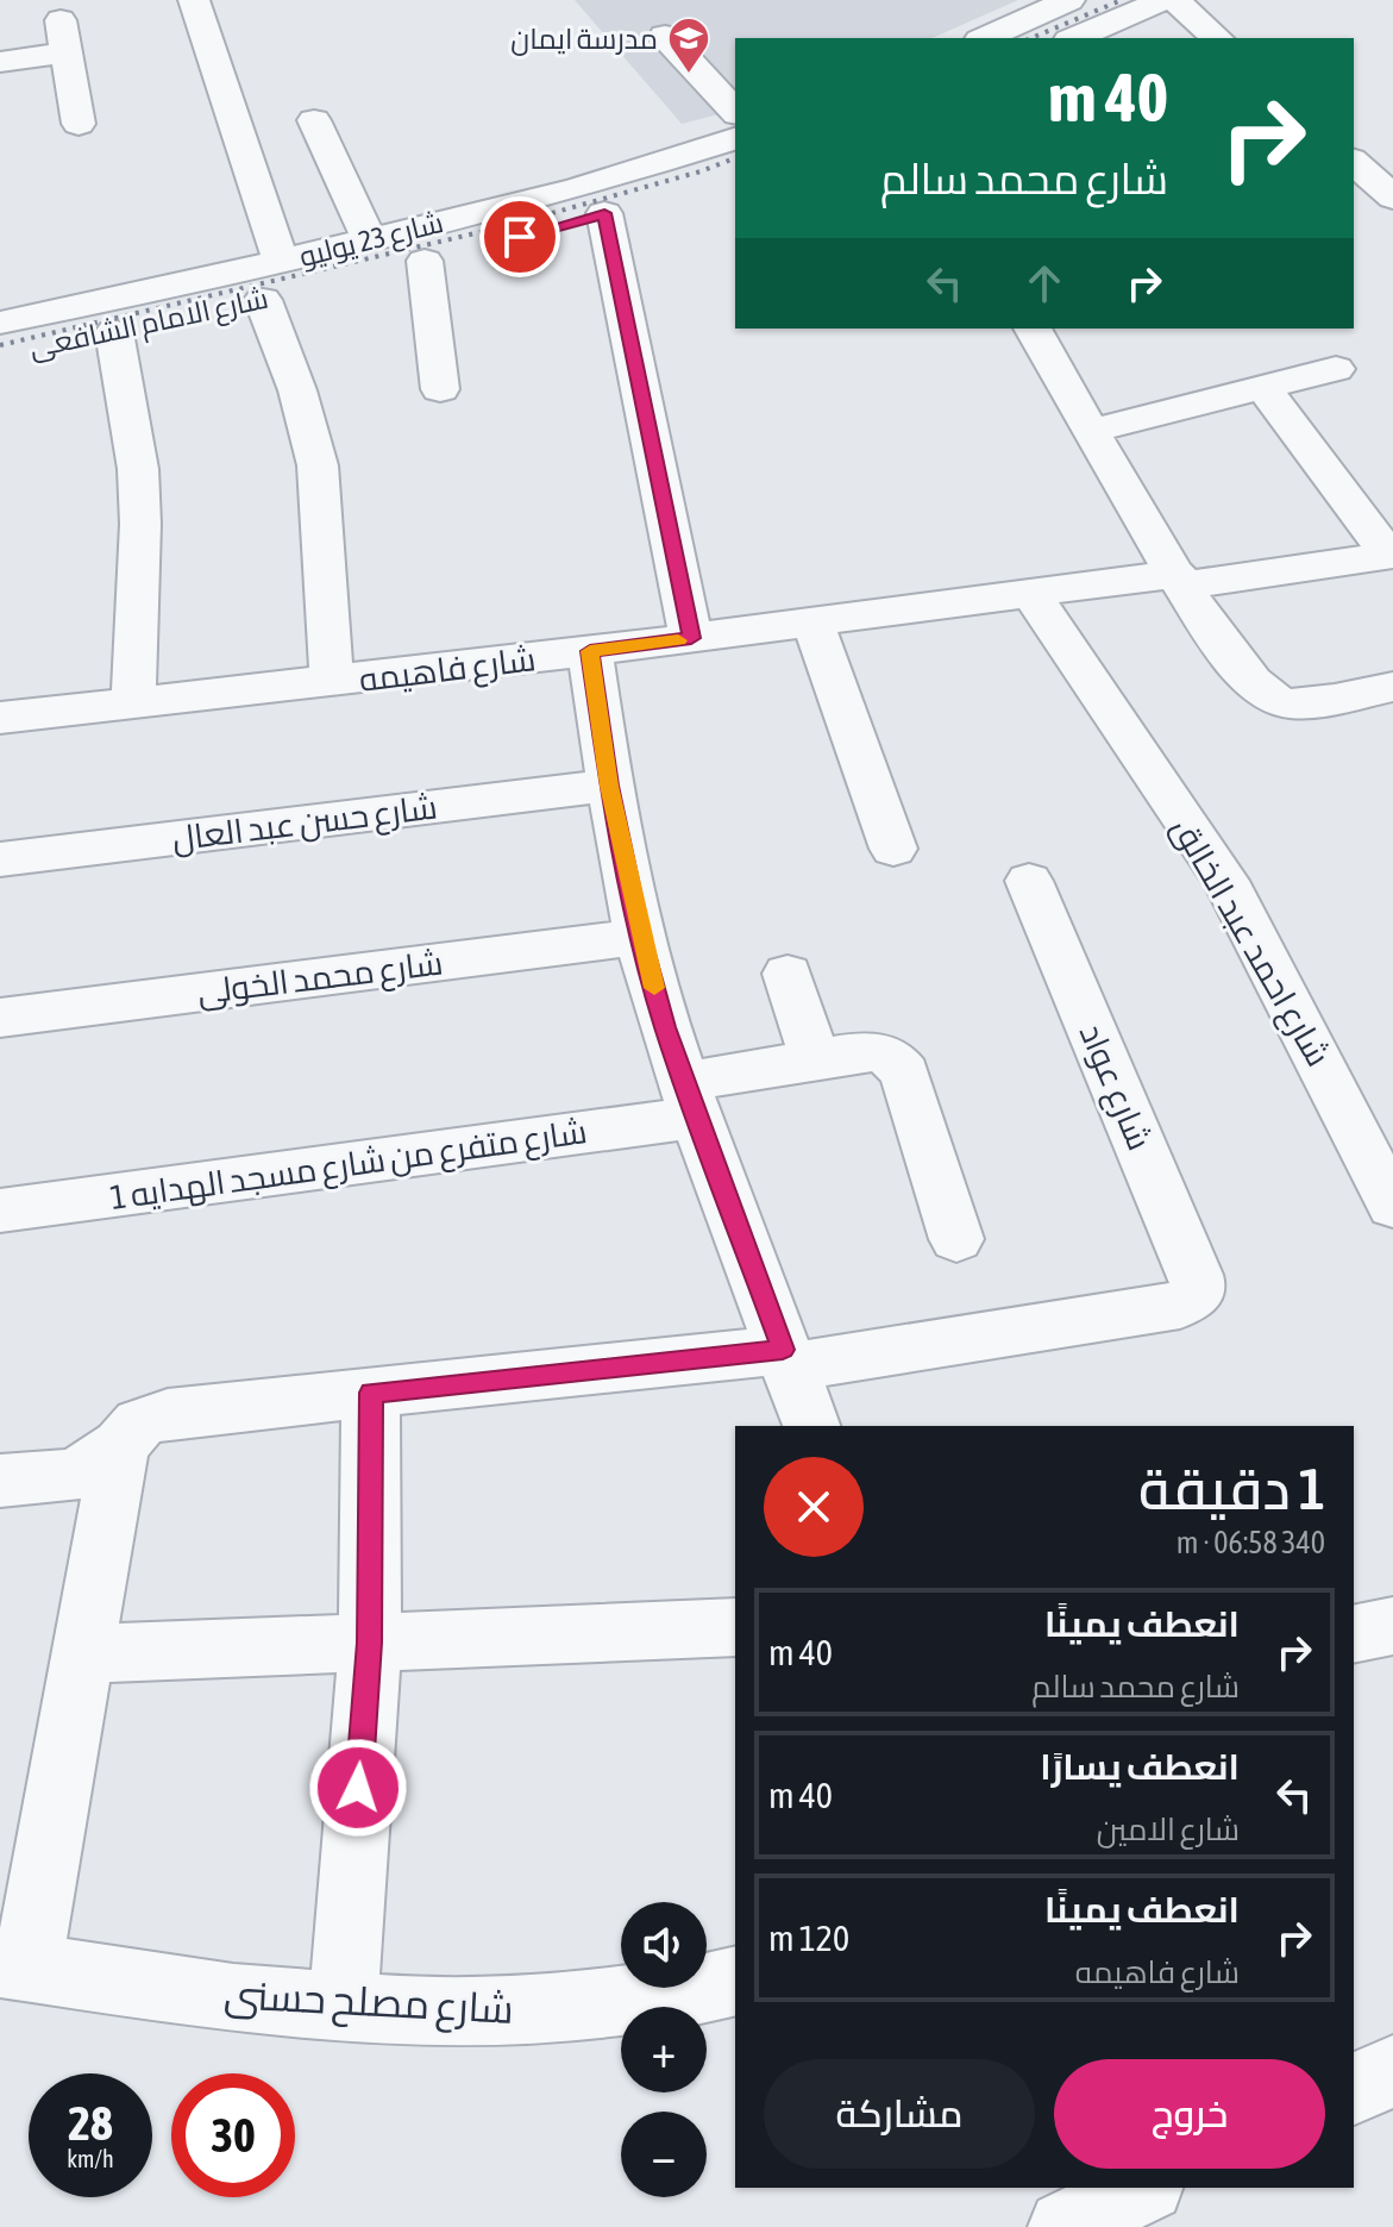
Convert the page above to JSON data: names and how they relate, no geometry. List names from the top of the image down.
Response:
{
  "streets": {
    "street": [
      "شارع 23 يوليو",
      "شارع الامام الشافعى",
      "شارع فاهيمه",
      "شارع حسن عبد العال",
      "شارع احمد عبد الخالق",
      "شارع محمد الخولى",
      "شارع عواد",
      "شارع متفرع من شارع مسجد الهدايه 1",
      "شارع مصلح حسنى"
    ]
  },
  "crossings": [
    ["شارع فاهيمه", "شارع احمد عبد الخالق"]
  ],
  "places": {
    "school or university": ["مدرسة ايمان"]
  },
  "page": {
    "turn": ["40 m", "شارع محمد سالم"],
    "heading": ["1 دقيقة", "340 m · 06:58"],
    "list": [
      {
        "name": "انعطف يمينًا",
        "note": "شارع محمد سالم",
        "value": "40 m"
      },
      {
        "name": "انعطف يسارًا",
        "note": "شارع الامين",
        "value": "40 m"
      },
      {
        "name": "انعطف يمينًا",
        "note": "شارع فاهيمه",
        "value": "120 m"
      }
    ],
    "map_buttons": ["+", "−"],
    "buttons": ["خروج", "مشاركة"],
    "speed": "28 km/h",
    "limit": "30"
  }
}
